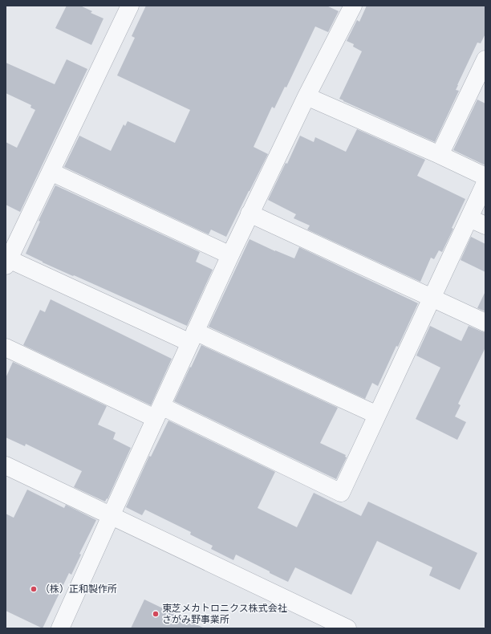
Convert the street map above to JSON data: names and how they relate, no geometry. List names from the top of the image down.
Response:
{
  "places": ["（株）正和製作所", "東芝メカトロニクス株式会社 さがみ野事業所"]
}
